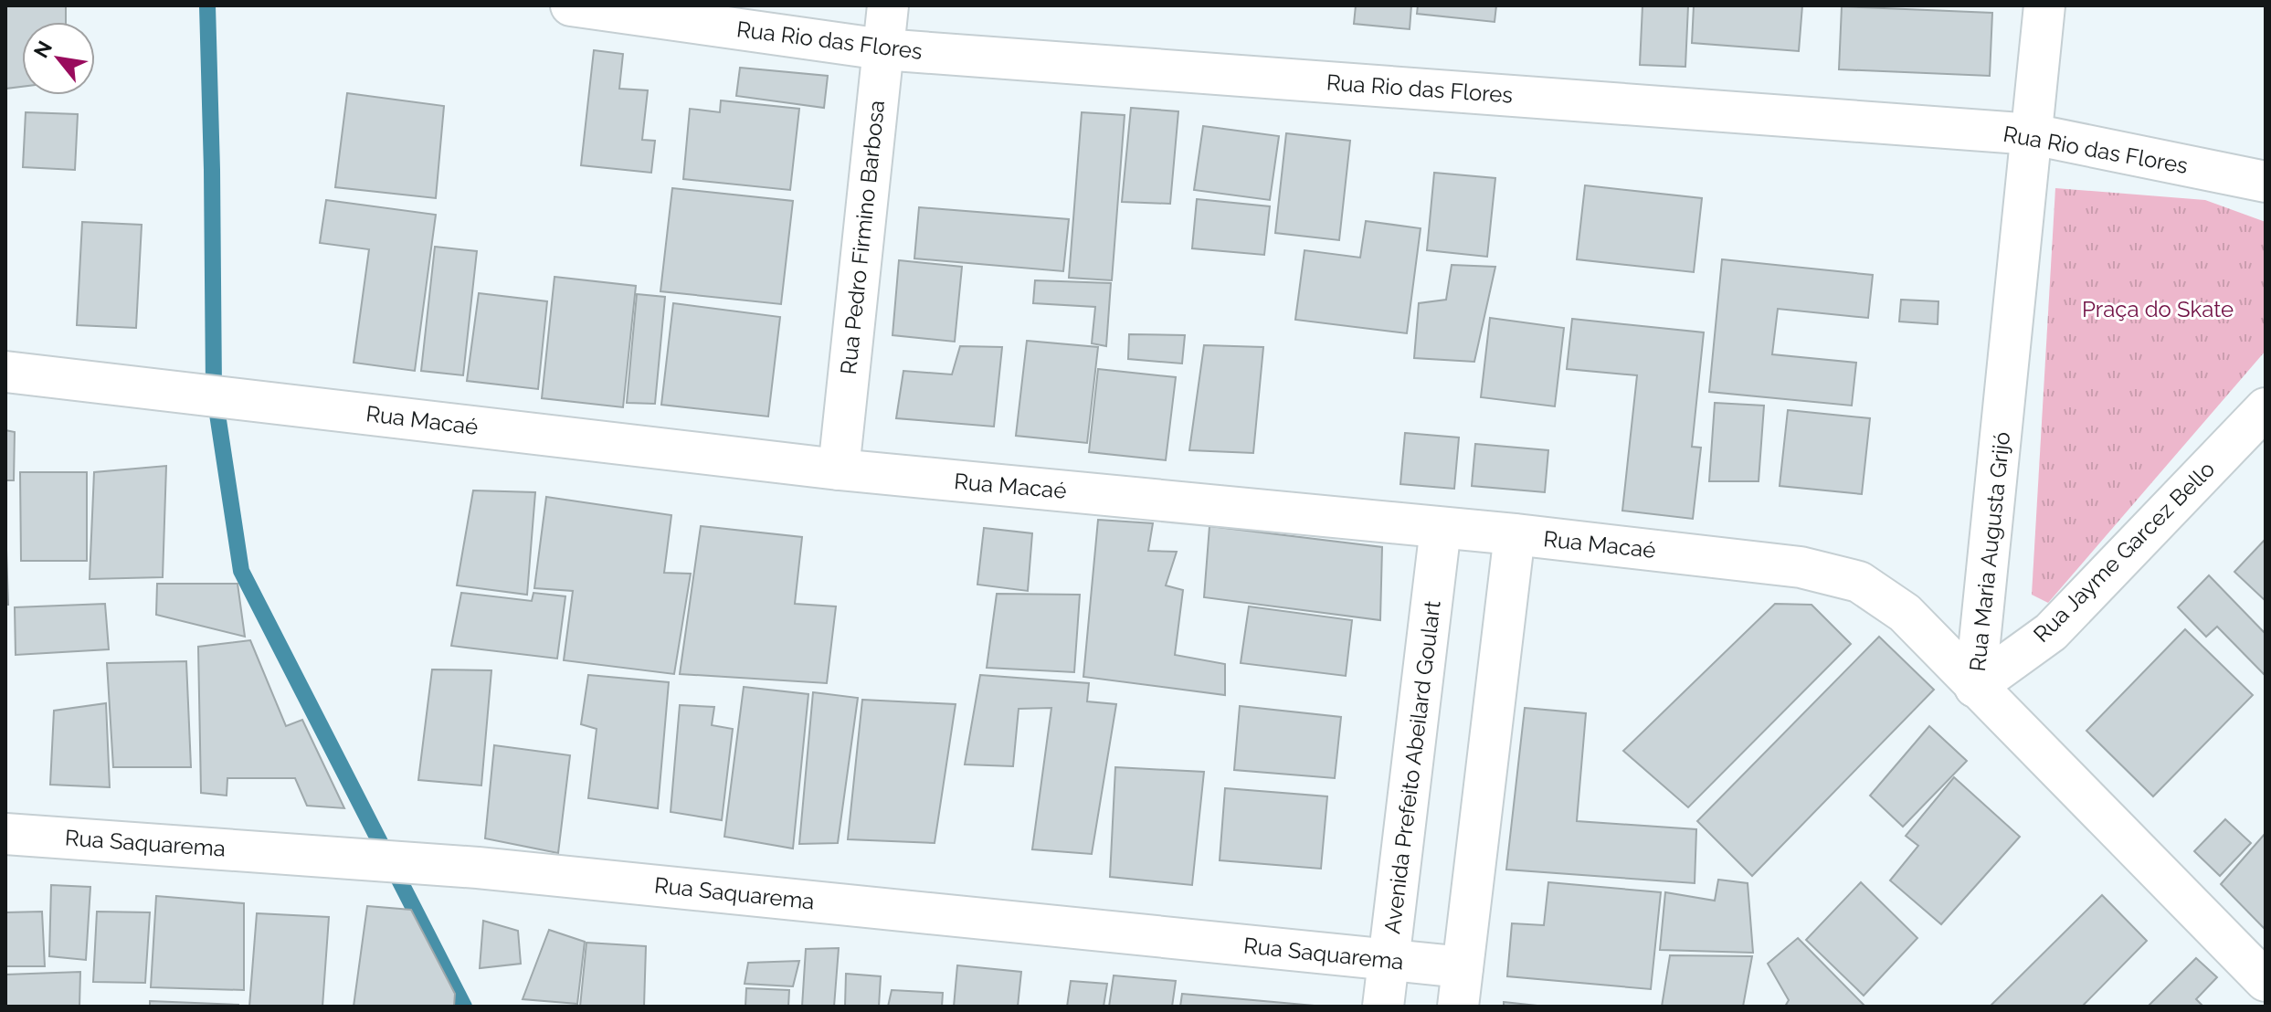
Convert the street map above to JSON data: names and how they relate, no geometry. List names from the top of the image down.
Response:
{
  "streets": {
    "street": [
      "Rua Rio das Flores",
      "Rua Pedro Firmino Barbosa",
      "Rua Macaé",
      "Rua Maria Augusta Grijó",
      "Rua Jayme Garcez Bello",
      "Avenida Prefeito Abeilard Goulart",
      "Rua Saquarema"
    ]
  },
  "crossings": [
    ["Rua Rio das Flores", "Rua Pedro Firmino Barbosa"],
    ["Rua Rio das Flores", "Rua Maria Augusta Grijó"],
    ["Rua Pedro Firmino Barbosa", "Rua Macaé"],
    ["Rua Macaé", "Rua Maria Augusta Grijó"],
    ["Rua Macaé", "Rua Jayme Garcez Bello"],
    ["Rua Macaé", "Avenida Prefeito Abeilard Goulart"],
    ["Rua Maria Augusta Grijó", "Rua Jayme Garcez Bello"],
    ["Avenida Prefeito Abeilard Goulart", "Rua Saquarema"]
  ],
  "parks": ["Praça do Skate"],
  "north": "top left"
}
